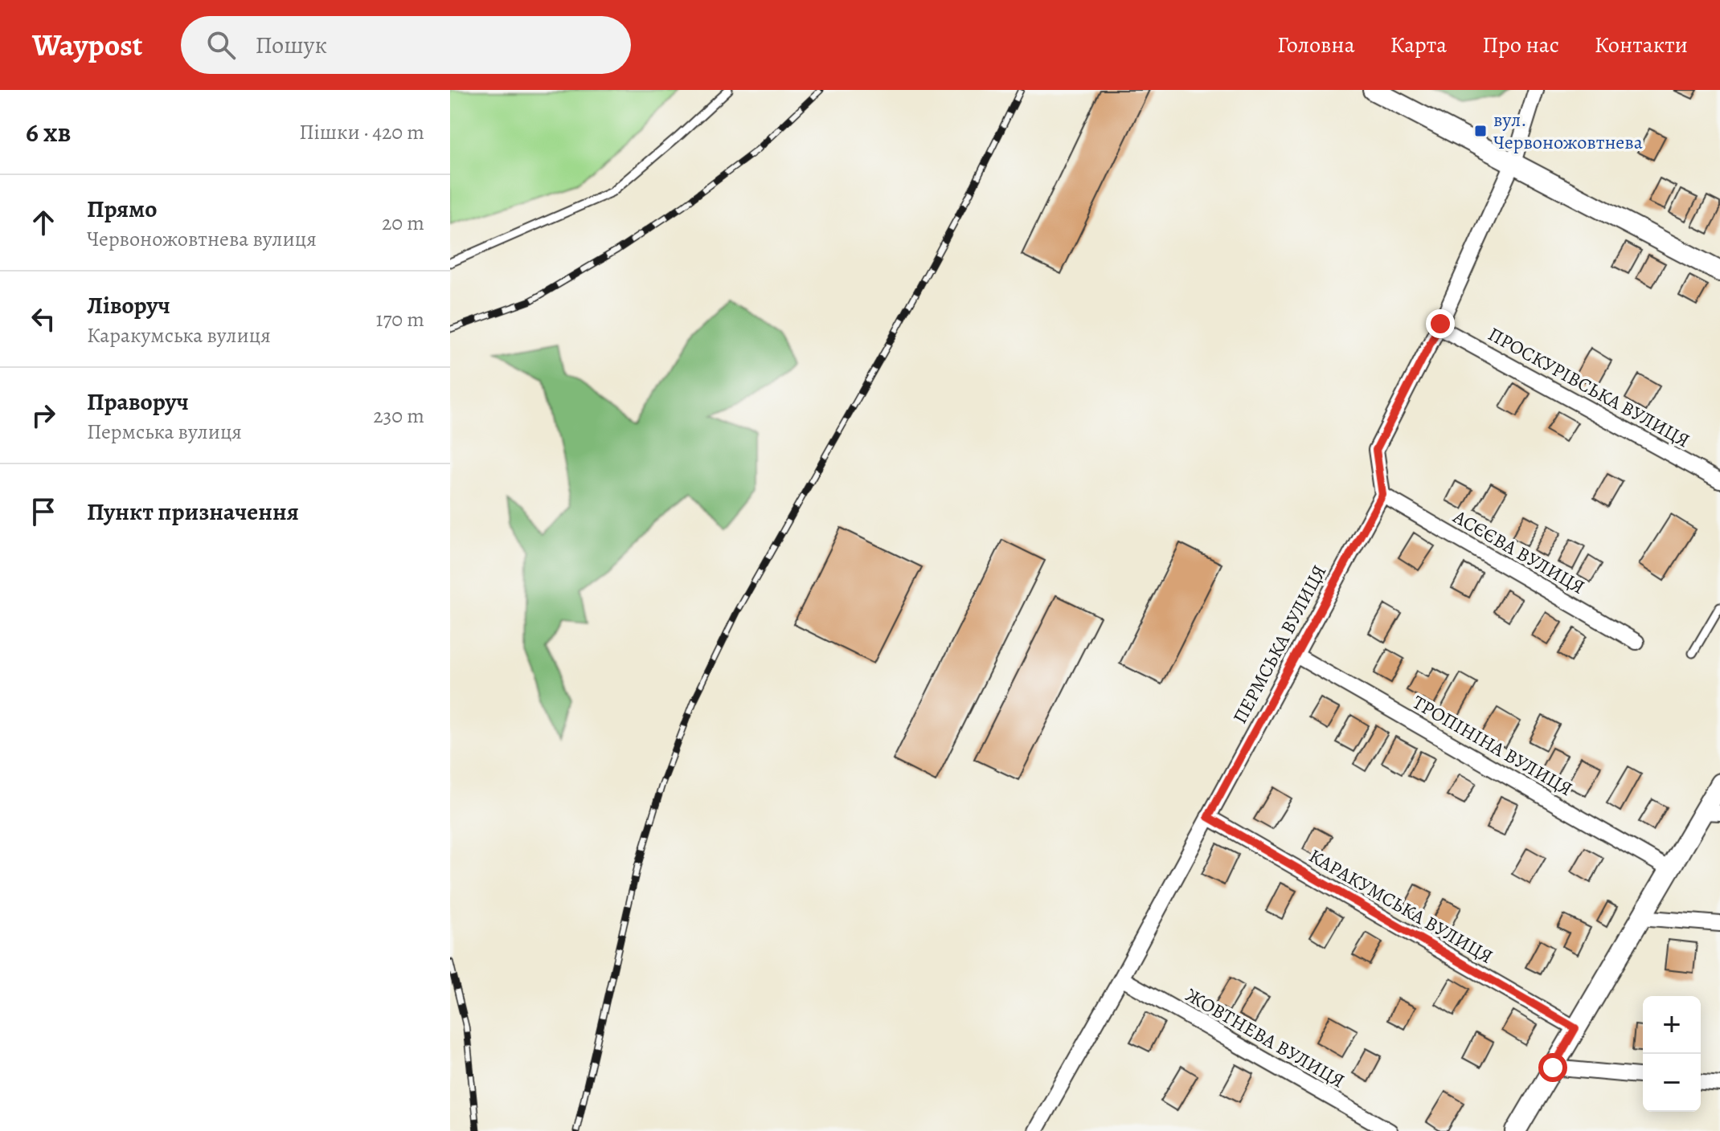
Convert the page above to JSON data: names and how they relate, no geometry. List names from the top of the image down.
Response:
{
  "streets": {
    "street": [
      "ПРОСКУРІВСЬКА ВУЛИЦЯ",
      "АСЄЄВА ВУЛИЦЯ",
      "ПЕРМСЬКА ВУЛИЦЯ",
      "ТРОПІНІНА ВУЛИЦЯ",
      "КАРАКУМСЬКА ВУЛИЦЯ",
      "ЖОВТНЕВА ВУЛИЦЯ"
    ]
  },
  "crossings": [
    ["АСЄЄВА ВУЛИЦЯ", "ПЕРМСЬКА ВУЛИЦЯ"],
    ["ПЕРМСЬКА ВУЛИЦЯ", "ТРОПІНІНА ВУЛИЦЯ"],
    ["ПЕРМСЬКА ВУЛИЦЯ", "КАРАКУМСЬКА ВУЛИЦЯ"],
    ["ПЕРМСЬКА ВУЛИЦЯ", "ЖОВТНЕВА ВУЛИЦЯ"]
  ],
  "places": {
    "transit": ["вул. Червоножовтнева"]
  },
  "page": {
    "header": "Waypost",
    "search": "Пошук",
    "nav": [
      "Головна",
      "Карта",
      "Про нас",
      "Контакти"
    ],
    "heading": ["6 хв", "Пішки · 420 m"],
    "list": [
      ["Прямо", "Червоножовтнева вулиця", "20 m"],
      ["Ліворуч", "Каракумська вулиця", "170 m"],
      ["Праворуч", "Пермська вулиця", "230 m"],
      "Пункт призначення"
    ],
    "map_buttons": ["+", "−"]
  }
}
